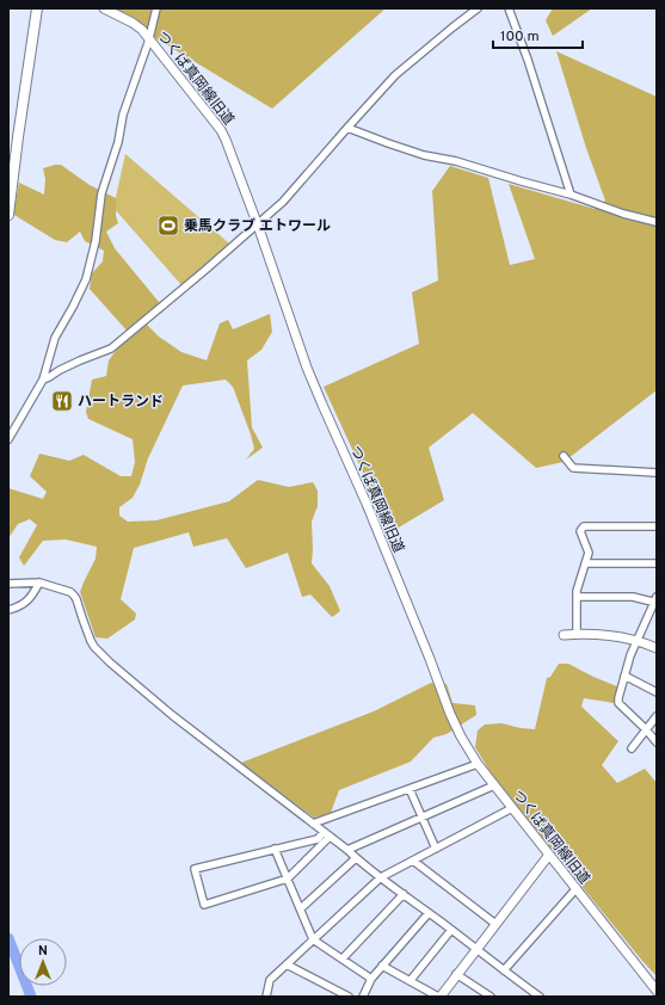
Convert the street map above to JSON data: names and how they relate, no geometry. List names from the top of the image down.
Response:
{
  "streets": {
    "street": ["つくば真岡線旧道"]
  },
  "places": {
    "sports": ["乗馬クラブ エトワール"],
    "restaurant": ["ハートランド"]
  },
  "scale_bar": "100 m",
  "north": "top"
}
